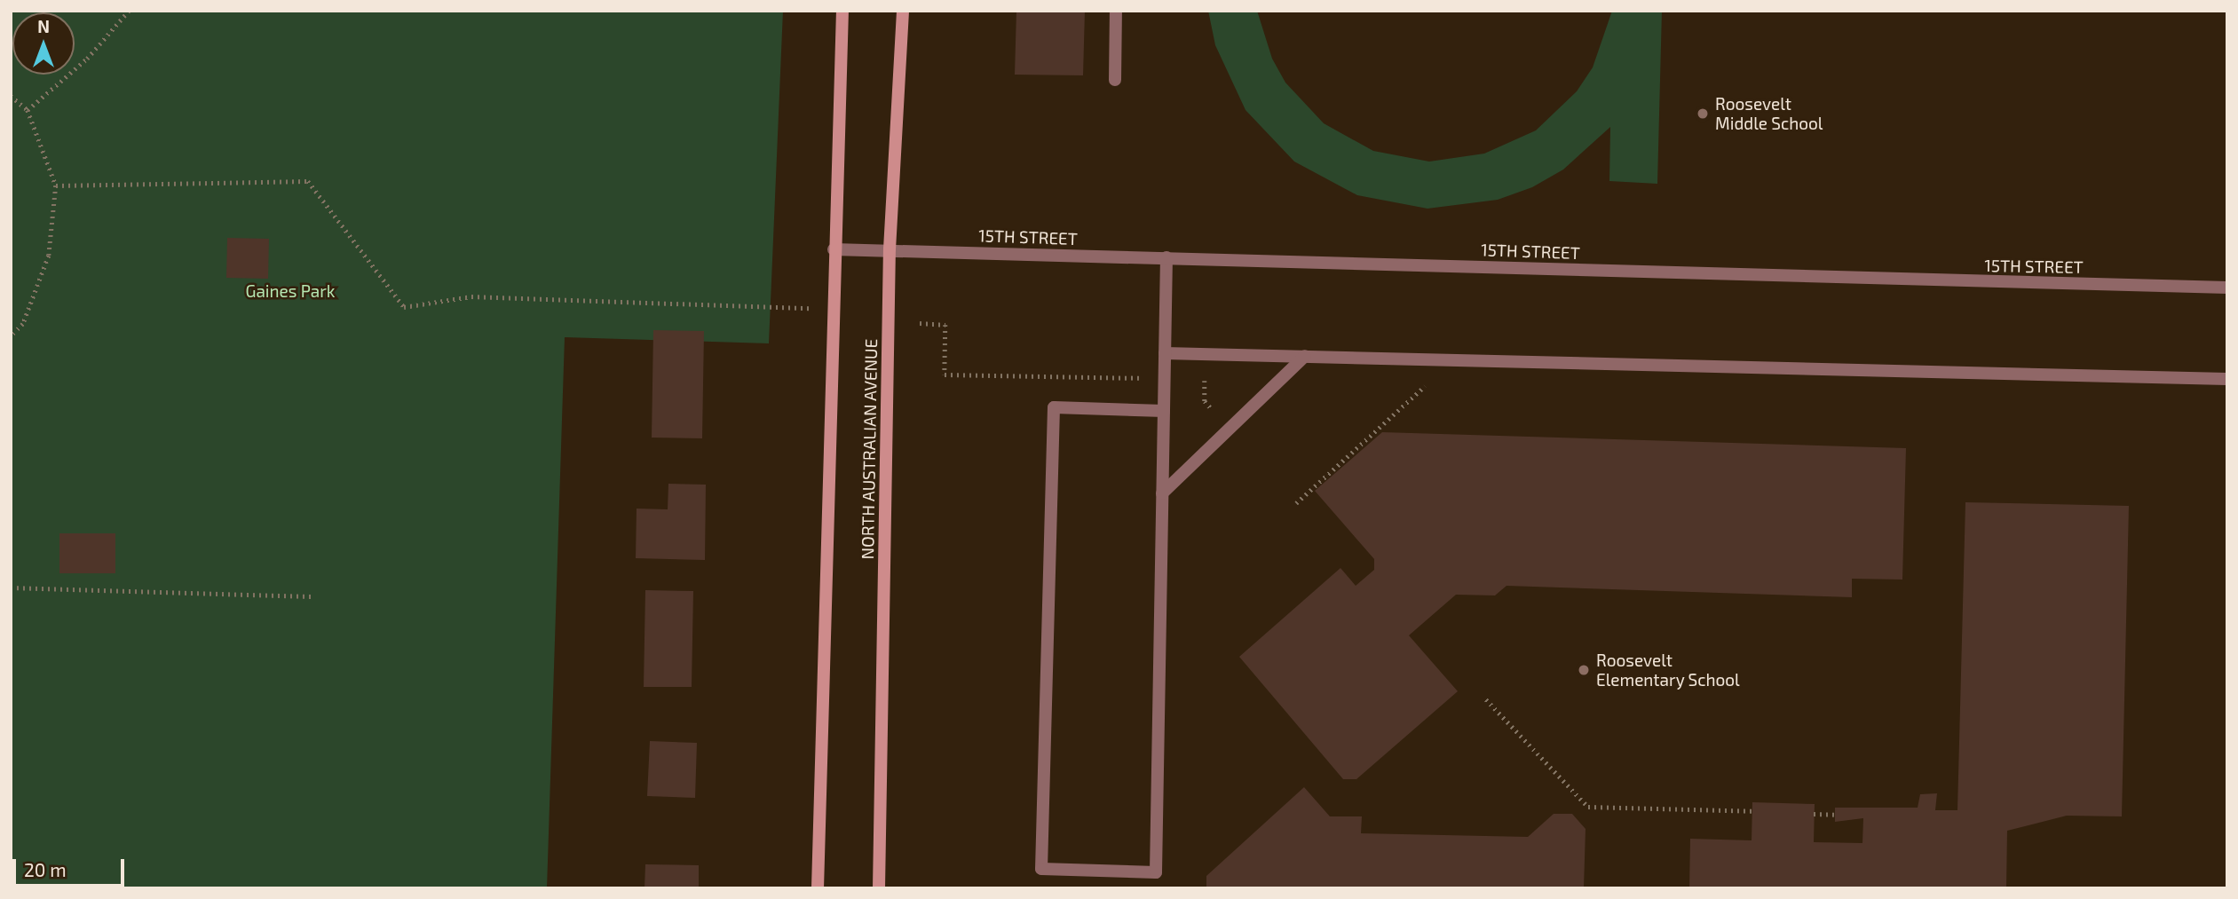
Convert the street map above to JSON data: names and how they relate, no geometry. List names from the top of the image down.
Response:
{
  "streets": {
    "main road": ["NORTH AUSTRALIAN AVENUE"],
    "street": ["15TH STREET"]
  },
  "crossings": [
    ["15TH STREET", "NORTH AUSTRALIAN AVENUE"]
  ],
  "parks": ["Gaines Park"],
  "places": ["Roosevelt Middle School", "Roosevelt Elementary School"],
  "scale_bar": "20 m",
  "north": "top"
}
